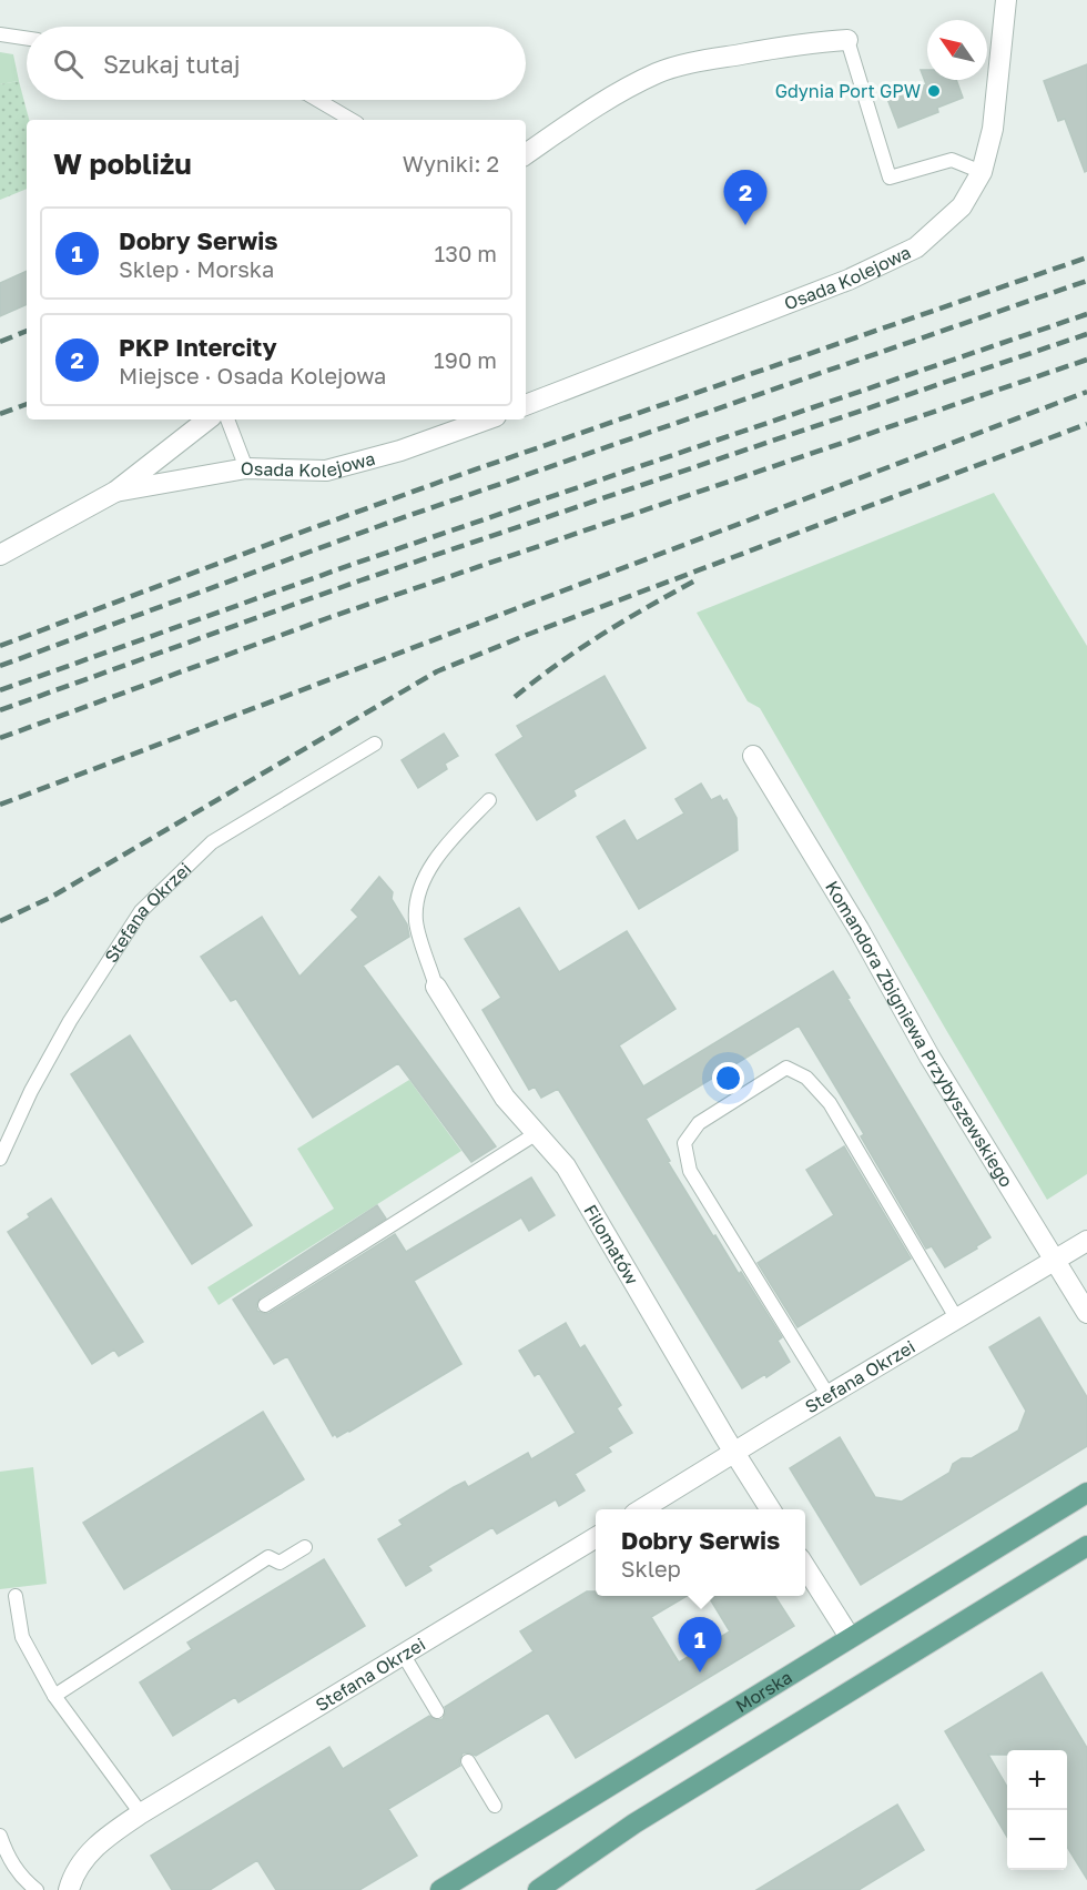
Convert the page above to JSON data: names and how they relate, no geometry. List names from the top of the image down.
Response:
{
  "streets": {
    "main road": ["Morska"],
    "street": [
      "Osada Kolejowa",
      "Stefana Okrzei",
      "Komandora Zbigniewa Przybyszewskiego",
      "Filomatów"
    ]
  },
  "crossings": [
    ["Stefana Okrzei", "Komandora Zbigniewa Przybyszewskiego"],
    ["Stefana Okrzei", "Filomatów"]
  ],
  "places": ["Gdynia Port GPW"],
  "north": "top left",
  "page": {
    "search": "Szukaj tutaj",
    "heading": ["W pobliżu", "Wyniki: 2"],
    "pins": ["2", "1"],
    "list": [
      {
        "mark": "1",
        "name": "Dobry Serwis",
        "note": "Sklep · Morska",
        "value": "130 m"
      },
      {
        "mark": "2",
        "name": "PKP Intercity",
        "note": "Miejsce · Osada Kolejowa",
        "value": "190 m"
      }
    ],
    "popup": ["Dobry Serwis", "Sklep"],
    "map_buttons": ["+", "−"]
  }
}
